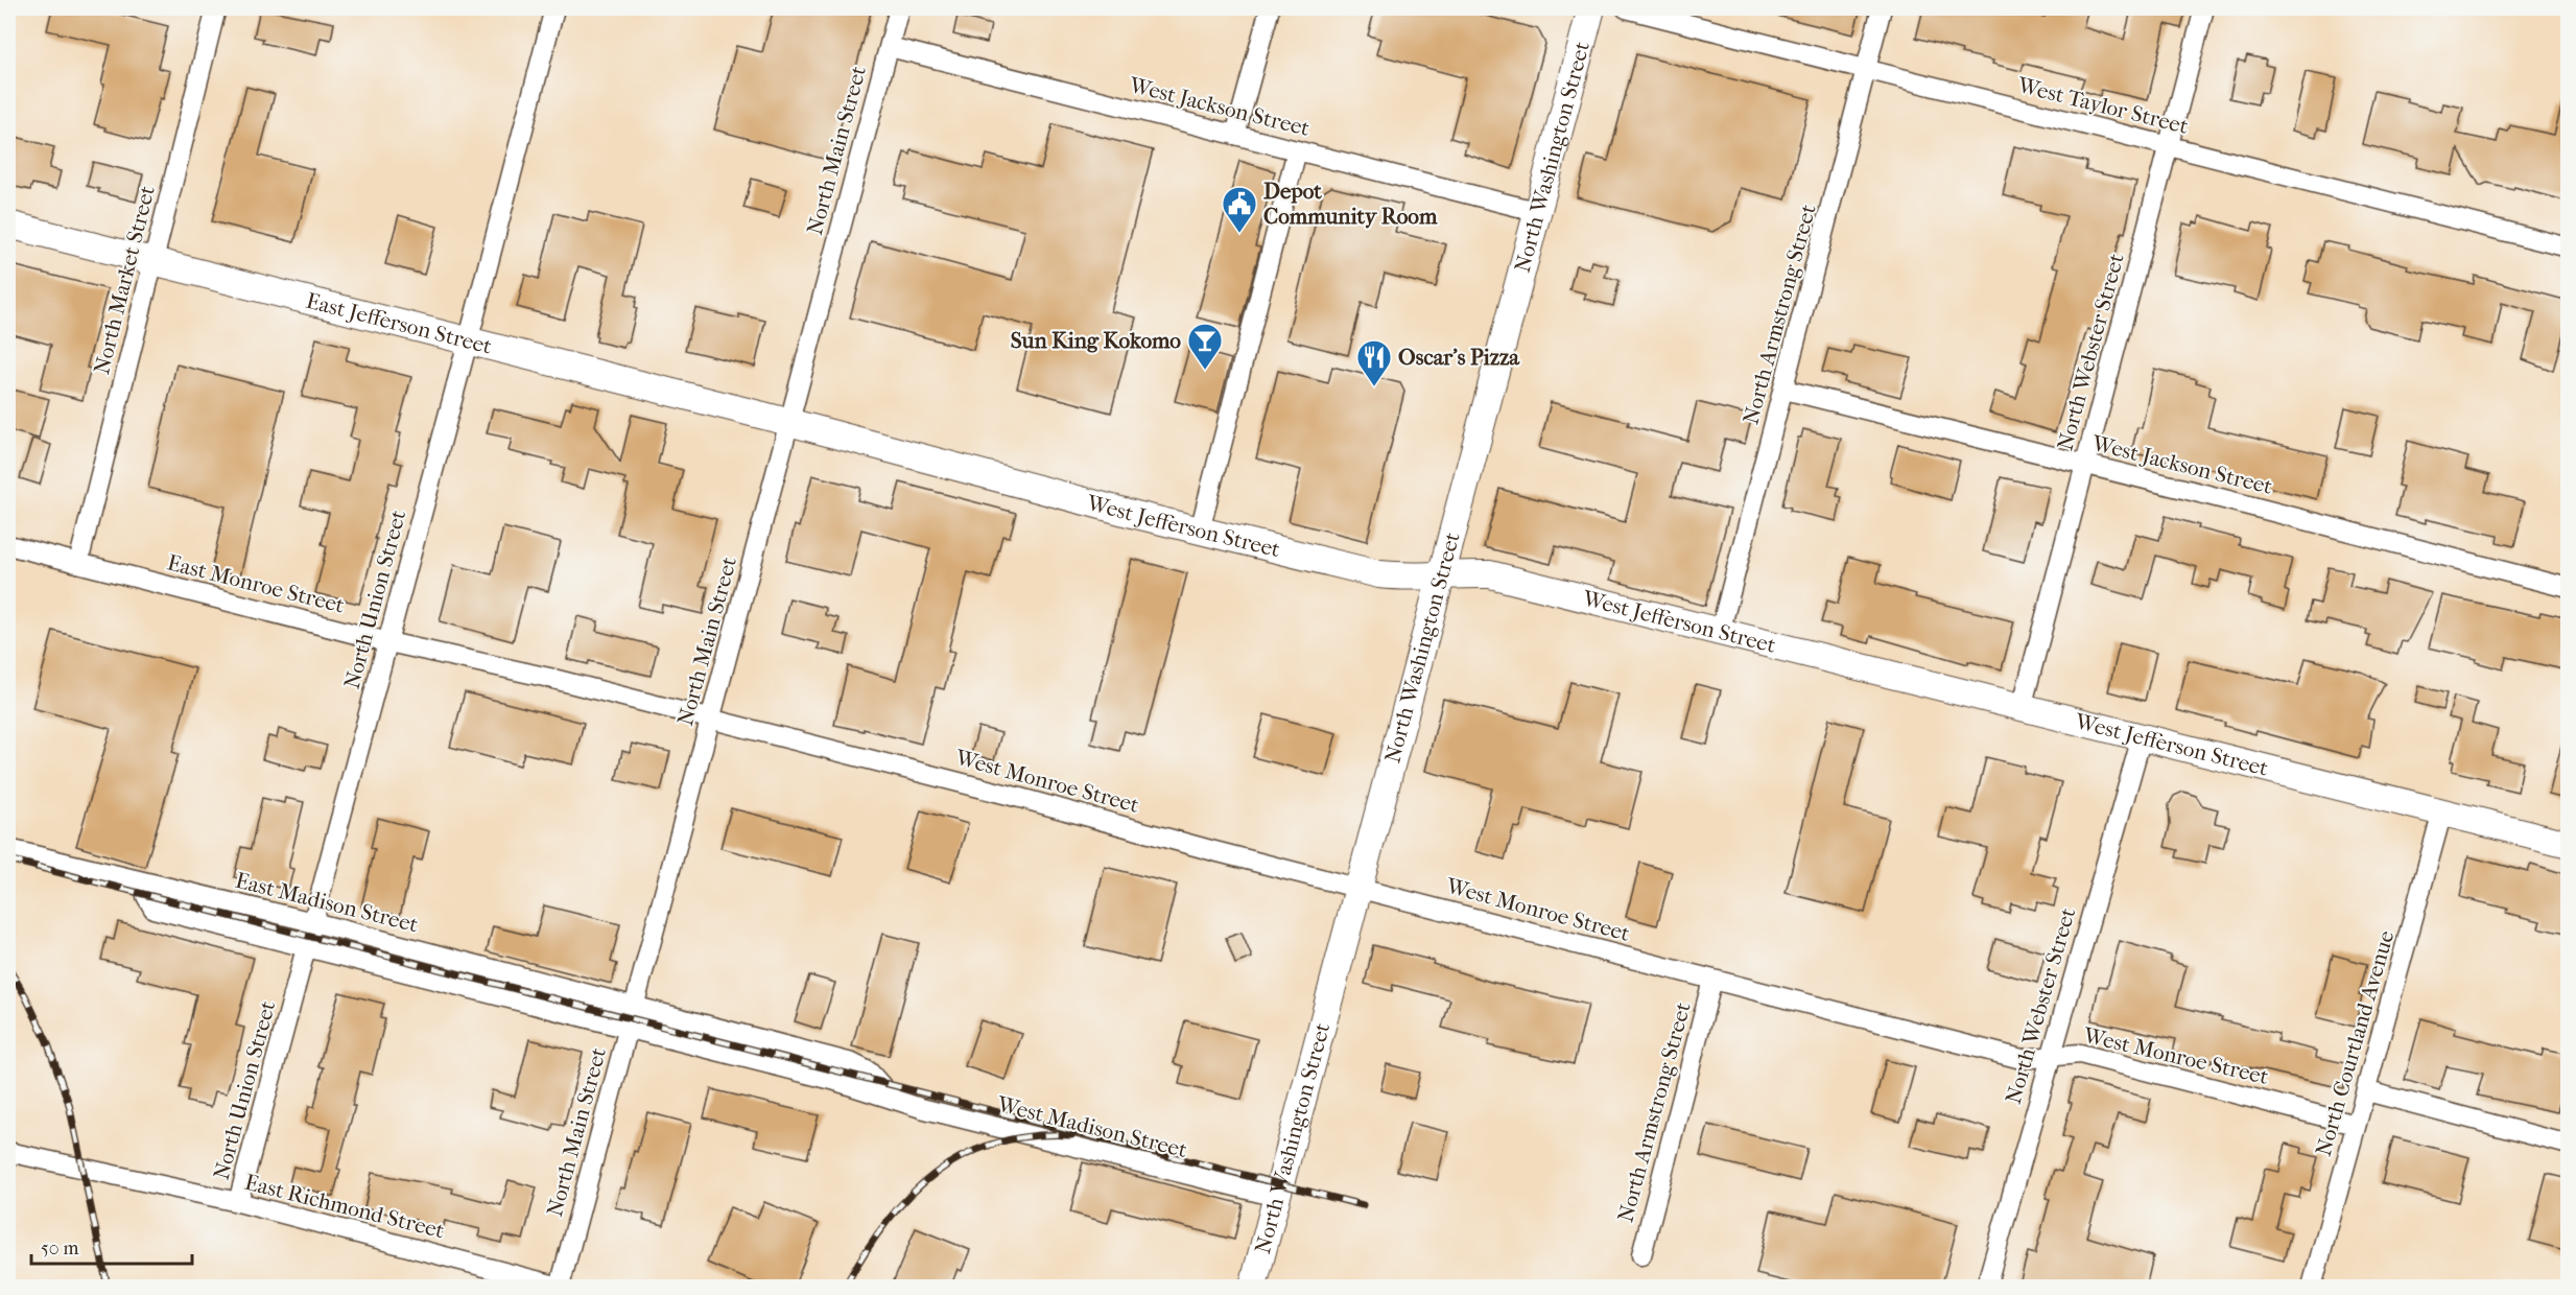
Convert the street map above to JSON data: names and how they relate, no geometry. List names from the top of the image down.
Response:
{
  "streets": {
    "street": [
      "West Taylor Street",
      "West Jackson Street",
      "North Main Street",
      "North Washington Street",
      "North Market Street",
      "North Armstrong Street",
      "East Jefferson Street",
      "North Webster Street",
      "West Jefferson Street",
      "East Monroe Street",
      "North Union Street",
      "West Monroe Street",
      "East Madison Street",
      "North Courtland Avenue",
      "West Madison Street",
      "East Richmond Street"
    ]
  },
  "crossings": [
    ["West Taylor Street", "North Armstrong Street"],
    ["West Taylor Street", "North Webster Street"],
    ["West Jackson Street", "North Main Street"],
    ["West Jackson Street", "North Washington Street"],
    ["West Jackson Street", "North Armstrong Street"],
    ["West Jackson Street", "North Webster Street"],
    ["North Main Street", "East Jefferson Street"],
    ["North Main Street", "West Jefferson Street"],
    ["North Main Street", "East Monroe Street"],
    ["North Main Street", "West Monroe Street"],
    ["North Main Street", "East Madison Street"],
    ["North Main Street", "West Madison Street"],
    ["North Main Street", "East Richmond Street"],
    ["North Washington Street", "West Jefferson Street"],
    ["North Washington Street", "West Monroe Street"],
    ["North Washington Street", "West Madison Street"],
    ["North Market Street", "East Jefferson Street"],
    ["North Market Street", "East Monroe Street"],
    ["North Armstrong Street", "West Jefferson Street"],
    ["North Armstrong Street", "West Monroe Street"],
    ["East Jefferson Street", "West Jefferson Street"],
    ["East Jefferson Street", "North Union Street"],
    ["North Webster Street", "West Jefferson Street"],
    ["North Webster Street", "West Monroe Street"],
    ["West Jefferson Street", "North Courtland Avenue"],
    ["East Monroe Street", "North Union Street"],
    ["East Monroe Street", "West Monroe Street"],
    ["North Union Street", "East Madison Street"],
    ["North Union Street", "East Richmond Street"],
    ["West Monroe Street", "North Courtland Avenue"],
    ["East Madison Street", "West Madison Street"]
  ],
  "places": {
    "public building": ["Depot Community Room"],
    "bar": ["Sun King Kokomo"],
    "restaurant": ["Oscar's Pizza"]
  },
  "scale_bar": "50 m"
}
